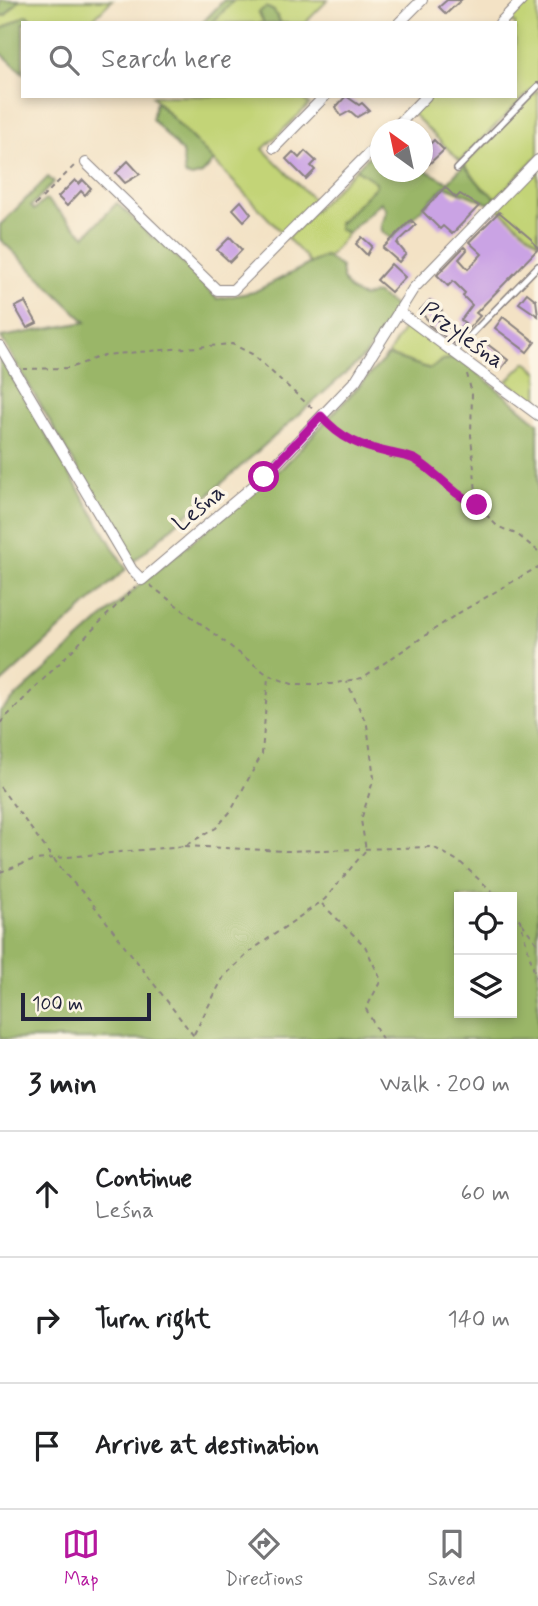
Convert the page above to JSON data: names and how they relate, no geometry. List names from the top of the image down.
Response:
{
  "streets": {
    "street": ["Przyleśna", "Leśna"]
  },
  "crossings": [
    ["Przyleśna", "Leśna"]
  ],
  "scale_bar": "100 m",
  "north": "top left",
  "page": {
    "search": "Search here",
    "scale": "100 m",
    "heading": ["3 min", "Walk · 200 m"],
    "list": [
      ["Continue", "Leśna", "60 m"],
      ["Turn right", "140 m"],
      "Arrive at destination"
    ],
    "nav": ["Map", "Directions", "Saved"]
  }
}
